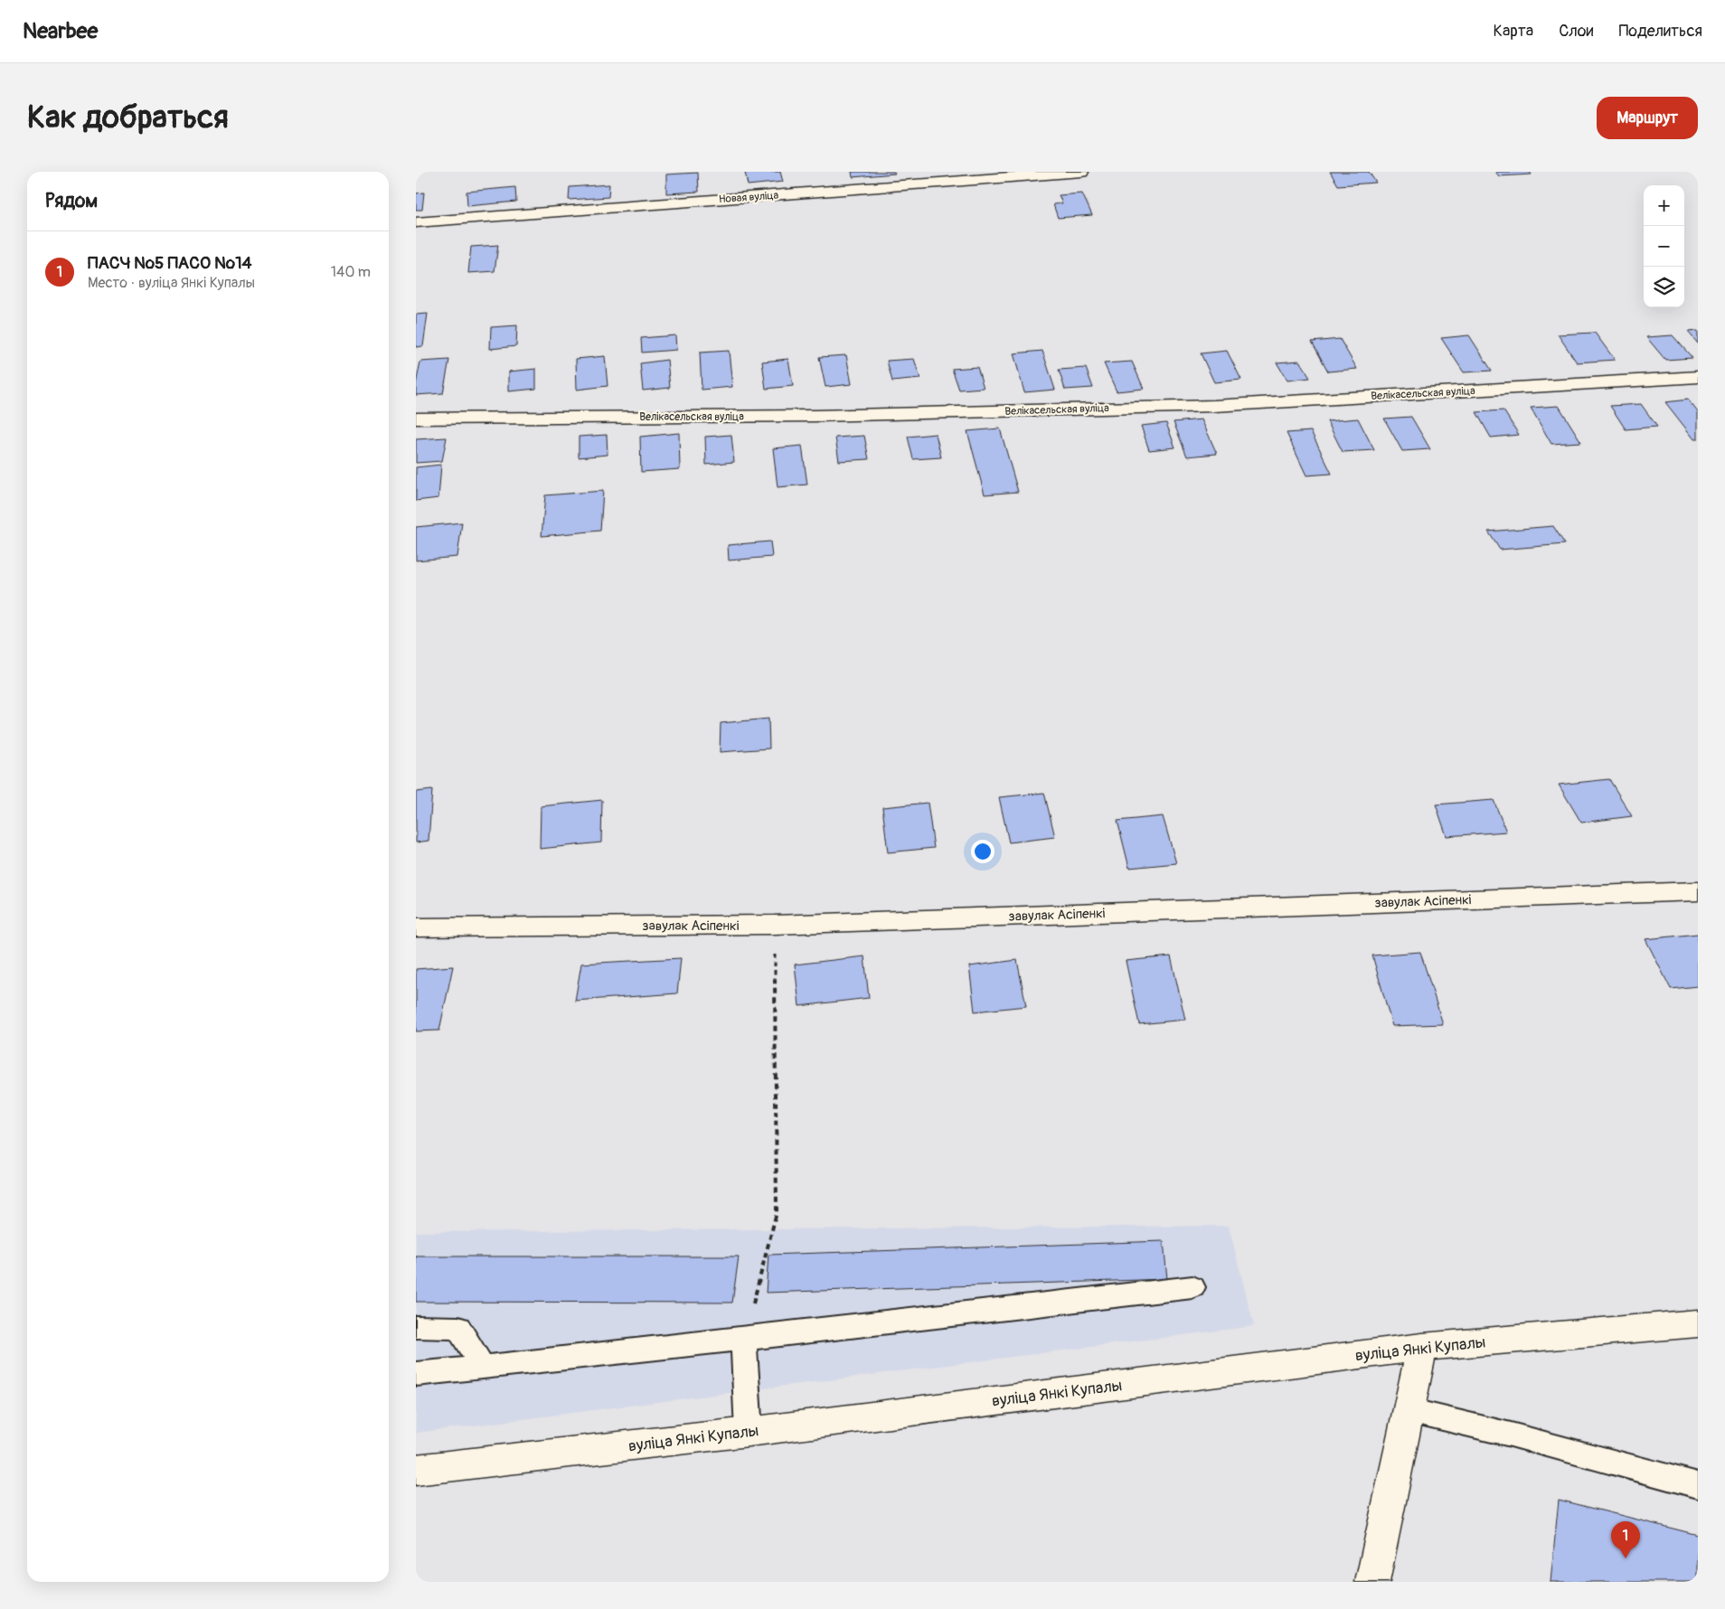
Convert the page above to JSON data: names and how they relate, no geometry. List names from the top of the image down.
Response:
{
  "streets": {
    "street": [
      "Новая вуліца",
      "Велікасельская вуліца",
      "завулак Асіпенкі",
      "вуліца Янкі Купалы"
    ]
  },
  "page": {
    "header": "Nearbee",
    "nav": ["Карта", "Слои", "Поделиться"],
    "buttons": "Маршрут",
    "title": "Как добраться",
    "heading": "Рядом",
    "map_buttons": ["+", "−"],
    "list": [
      {
        "mark": "1",
        "name": "ПАСЧ №5 ПАСО №14",
        "note": "Место · вуліца Янкі Купалы",
        "value": "140 m"
      }
    ],
    "pins": "1"
  }
}
